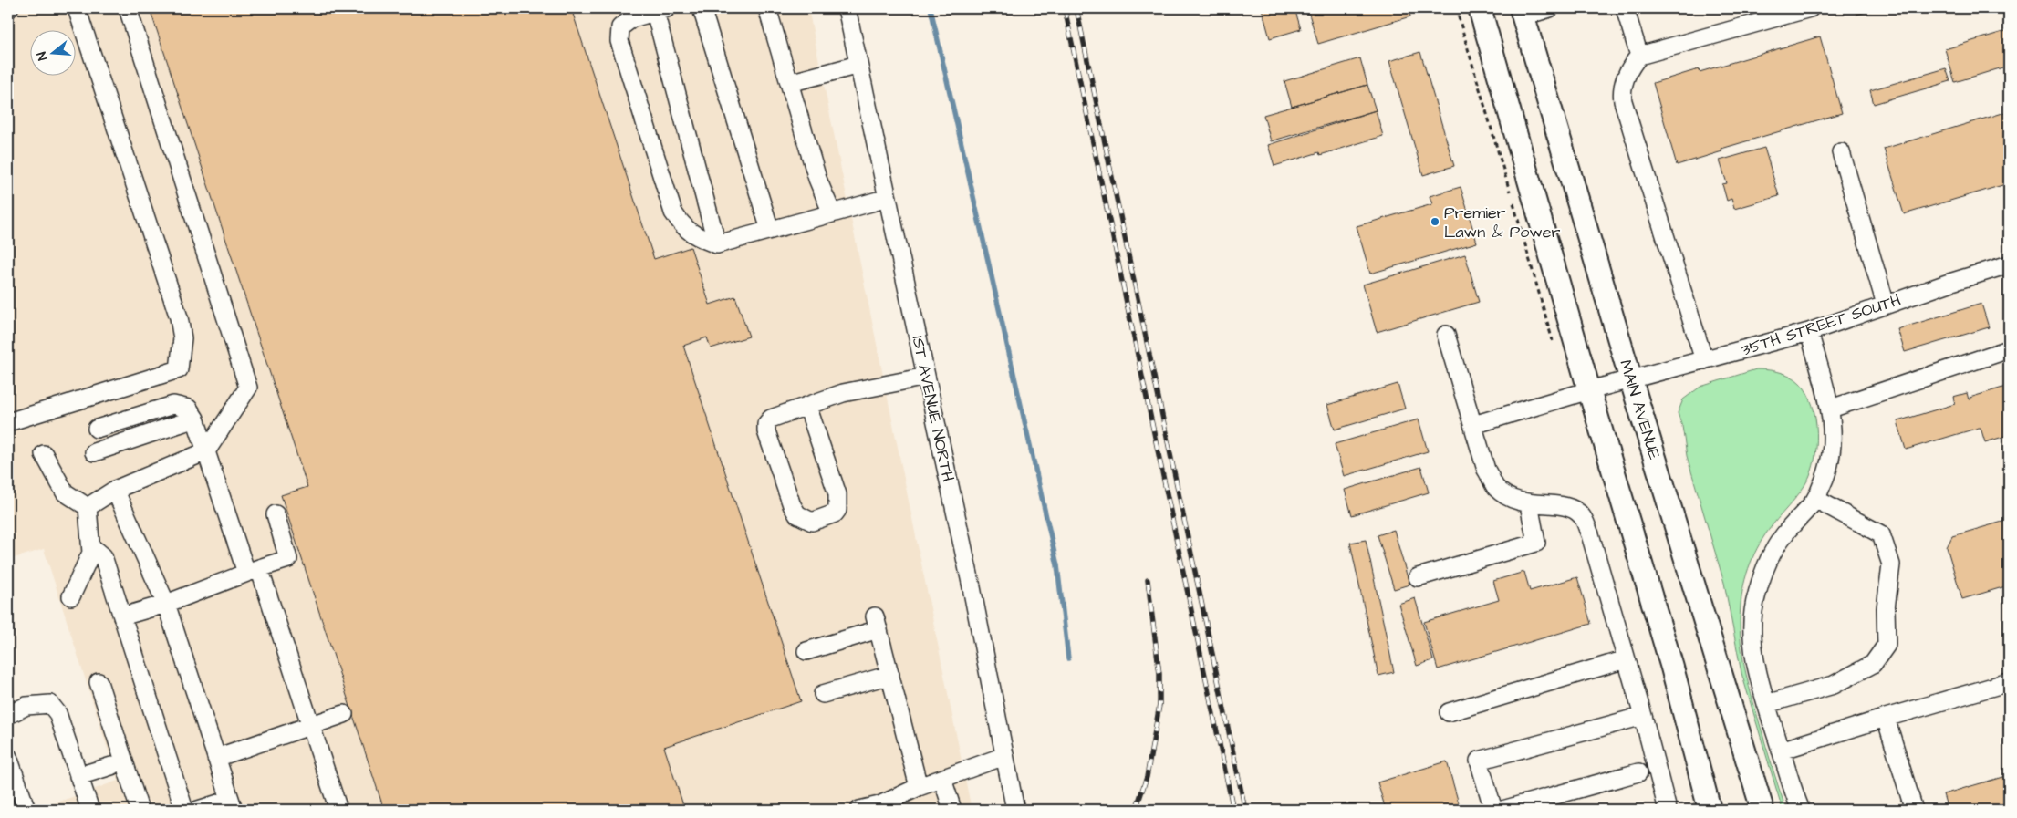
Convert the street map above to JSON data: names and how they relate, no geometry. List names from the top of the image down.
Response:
{
  "streets": {
    "main road": ["MAIN AVENUE"],
    "street": ["35TH STREET SOUTH", "1ST AVENUE NORTH"]
  },
  "crossings": [
    ["35TH STREET SOUTH", "MAIN AVENUE"]
  ],
  "places": ["Premier Lawn & Power"],
  "north": "left"
}
